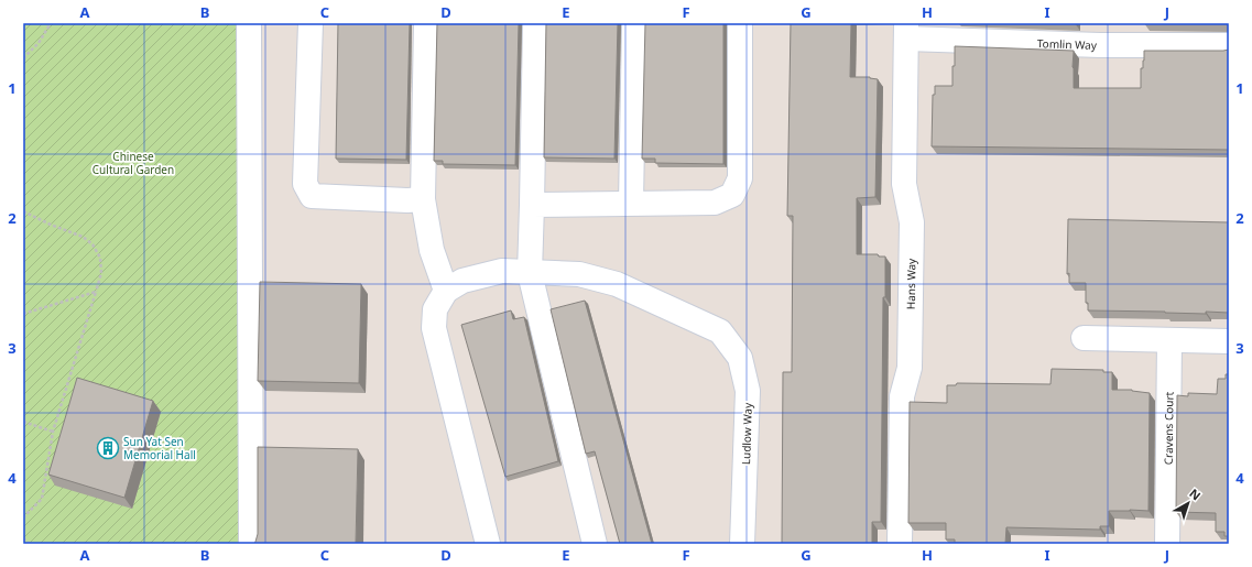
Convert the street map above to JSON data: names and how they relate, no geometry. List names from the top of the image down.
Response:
{
  "streets": {
    "street": [
      "Tomlin Way",
      "Hans Way",
      "Cravens Court",
      "Ludlow Way"
    ]
  },
  "crossings": [
    ["Tomlin Way", "Hans Way"]
  ],
  "parks": ["Chinese Cultural Garden"],
  "places": {
    "building": ["Sun Yat Sen Memorial Hall"]
  },
  "north": "top right",
  "grid": {
    "columns": [
      "A",
      "B",
      "C",
      "D",
      "E",
      "F",
      "G",
      "H",
      "I",
      "J"
    ],
    "rows": [
      "1",
      "2",
      "3",
      "4"
    ]
  }
}
